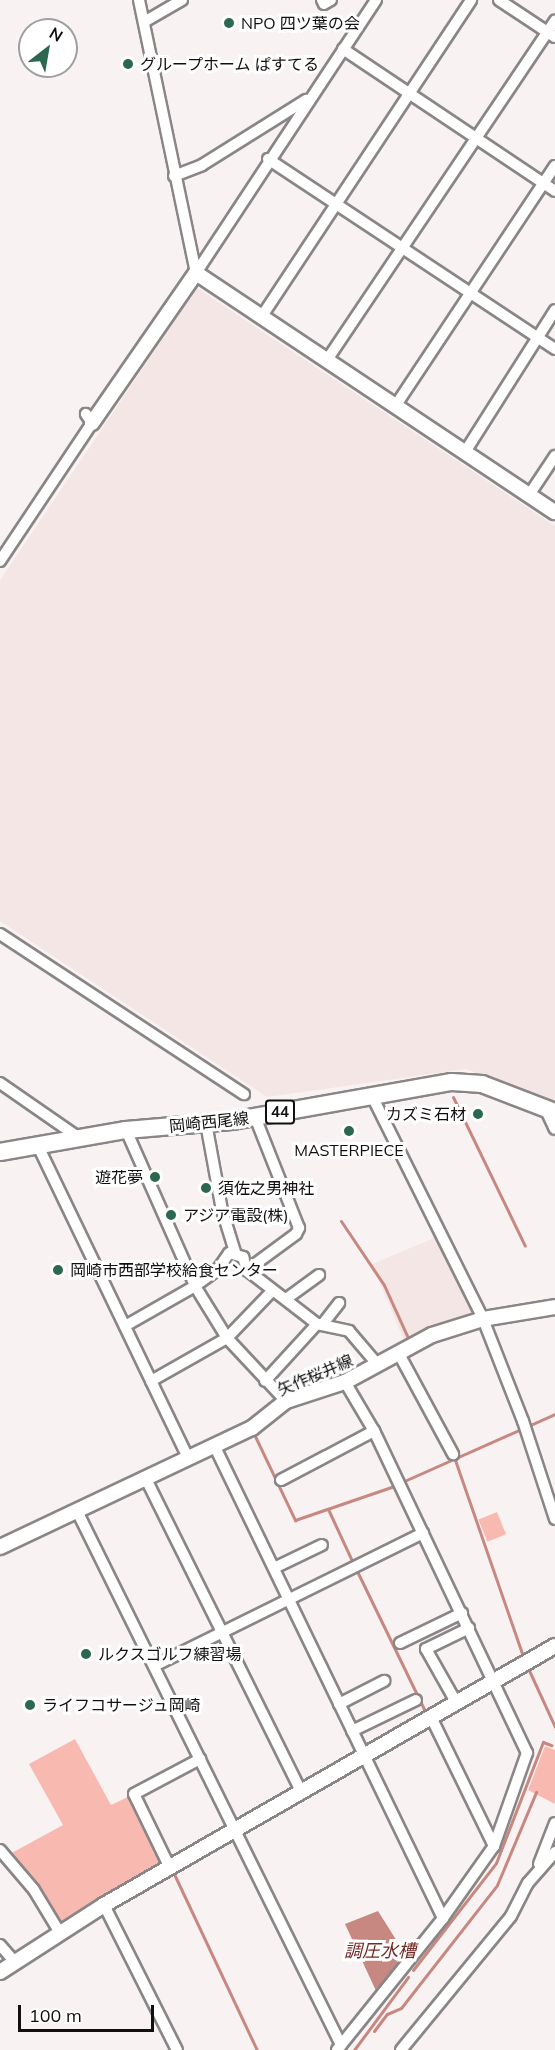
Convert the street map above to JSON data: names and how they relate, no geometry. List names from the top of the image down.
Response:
{
  "streets": {
    "main road": ["44", "岡崎西尾線"],
    "street": ["矢作桜井線"]
  },
  "water": ["調圧水槽"],
  "places": [
    "NPO 四ツ葉の会",
    "グループホーム ぱすてる",
    "カズミ石材",
    "MASTERPIECE",
    "遊花夢",
    "須佐之男神社",
    "アジア電設(株)",
    "岡崎市西部学校給食センター",
    "ルクスゴルフ練習場",
    "ライフコサージュ岡崎"
  ],
  "scale_bar": "100 m",
  "north": "top right"
}
